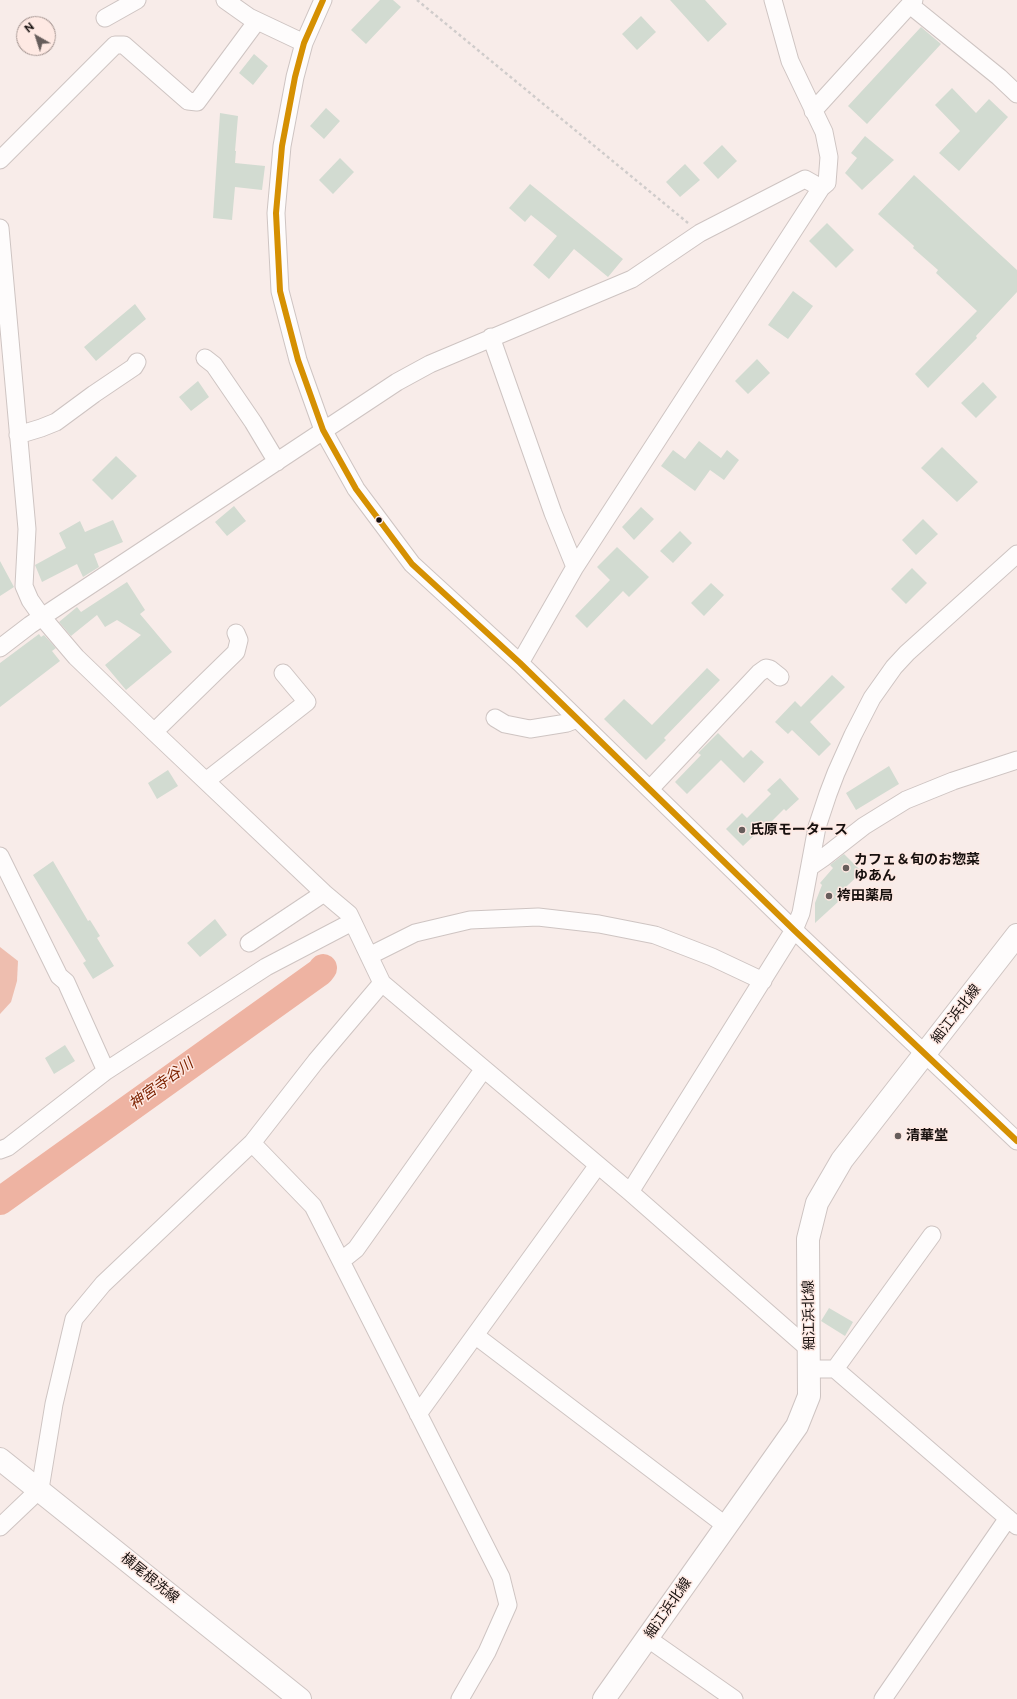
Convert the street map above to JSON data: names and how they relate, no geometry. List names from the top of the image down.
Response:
{
  "streets": {
    "main road": ["細江浜北線", "横尾根洗線"]
  },
  "water": ["神宮寺谷川"],
  "places": [
    "氏原モータース",
    "カフェ＆旬のお惣菜 ゆあん",
    "袴田薬局",
    "清華堂"
  ],
  "north": "top left"
}
